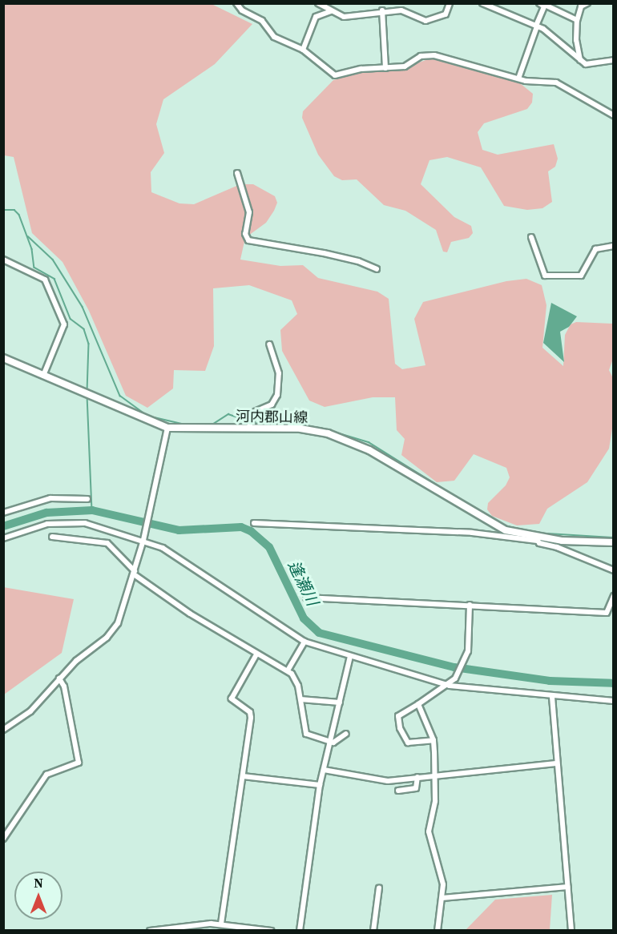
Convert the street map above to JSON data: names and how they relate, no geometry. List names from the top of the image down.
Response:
{
  "streets": {
    "main road": ["河内郡山線"]
  },
  "water": ["逢瀬川"],
  "north": "top"
}
